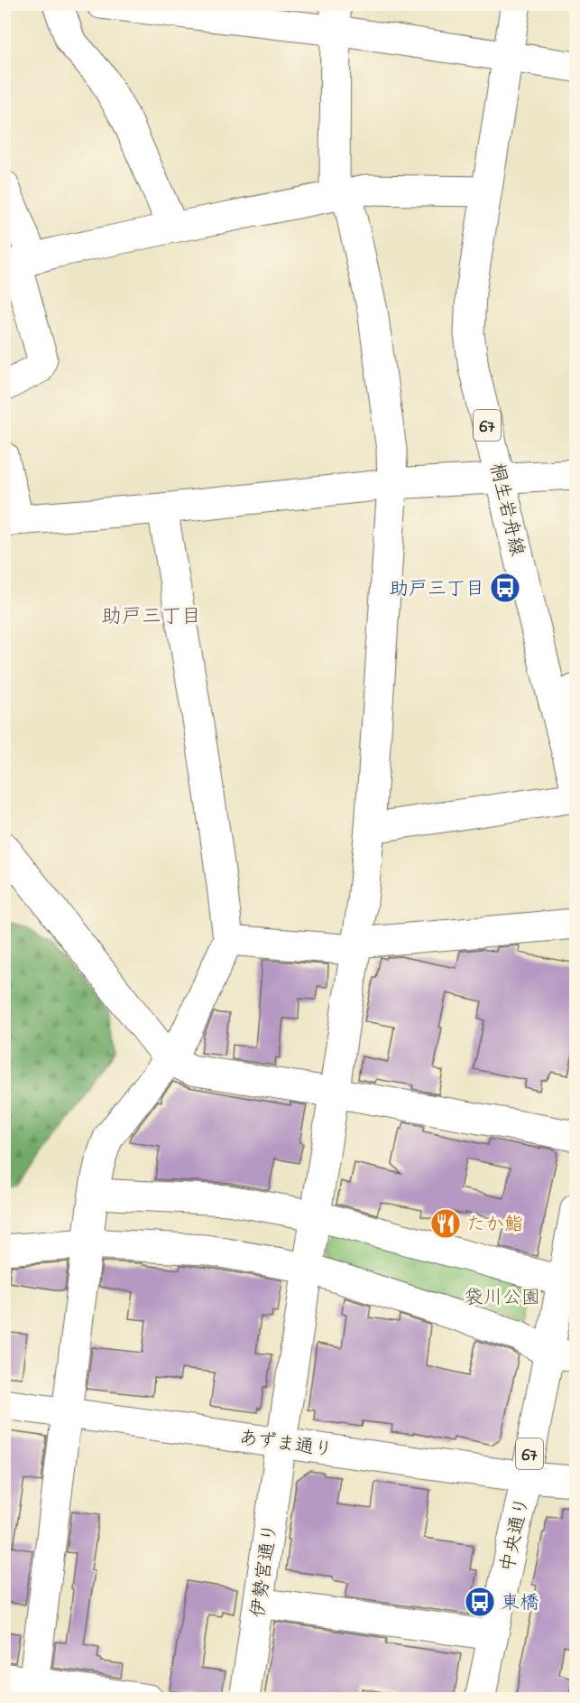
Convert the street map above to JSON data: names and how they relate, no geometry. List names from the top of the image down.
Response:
{
  "streets": {
    "street": [
      "67",
      "桐生岩舟線",
      "あずま通り",
      "中央通り",
      "伊勢宮通り"
    ]
  },
  "crossings": [
    ["あずま通り", "中央通り"],
    ["あずま通り", "伊勢宮通り"]
  ],
  "districts": ["助戸三丁目"],
  "parks": ["袋川公園"],
  "places": {
    "bus stop": ["助戸三丁目", "東橋"],
    "restaurant": ["たか鮨"]
  }
}
